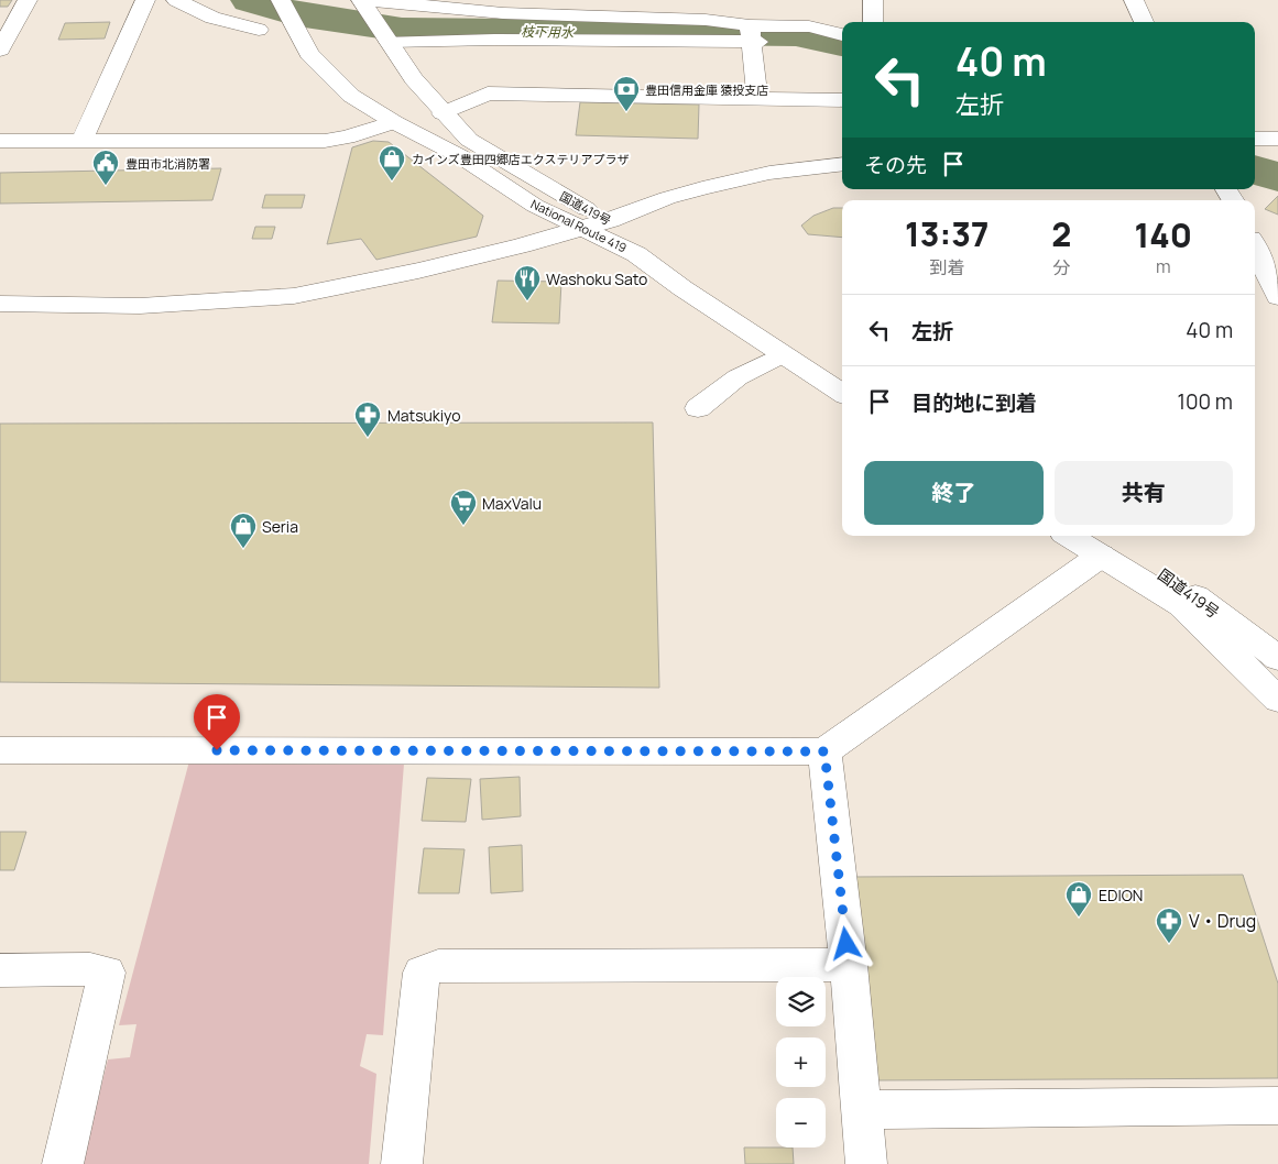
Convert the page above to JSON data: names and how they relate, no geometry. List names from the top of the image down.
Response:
{
  "streets": {
    "main road": ["国道419号", "National Route 419"]
  },
  "water": ["枝下用水"],
  "places": {
    "bank": ["豊田信用金庫 猿投支店"],
    "shop": ["カインズ豊田四郷店エクステリアプラザ", "Seria", "EDION"],
    "public building": ["豊田市北消防署"],
    "restaurant": ["Washoku Sato"],
    "pharmacy": ["Matsukiyo", "V・Drug"],
    "supermarket": ["MaxValu"]
  },
  "page": {
    "turn": ["40 m", "左折"],
    "then": "その先",
    "eta": [
      "13:37",
      "到着",
      "2",
      "分",
      "140",
      "m"
    ],
    "list": [
      {
        "name": "左折",
        "value": "40 m"
      },
      {
        "name": "目的地に到着",
        "value": "100 m"
      }
    ],
    "buttons": ["終了", "共有"],
    "map_buttons": ["+", "−"]
  }
}
